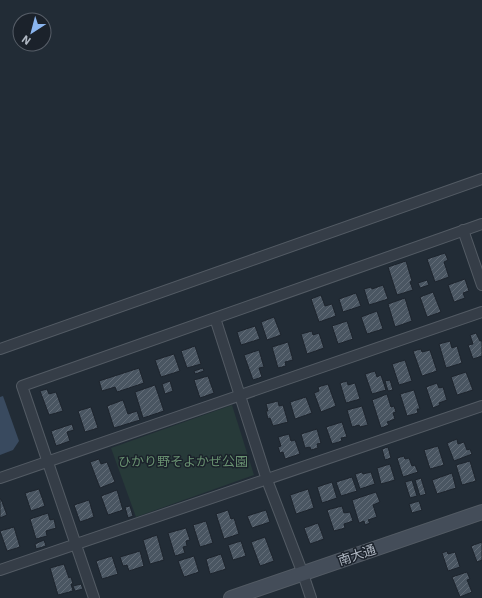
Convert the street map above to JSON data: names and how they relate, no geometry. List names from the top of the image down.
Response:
{
  "streets": {
    "street": ["南大通"]
  },
  "parks": ["ひかり野そよかぜ公園"],
  "north": "bottom left"
}
